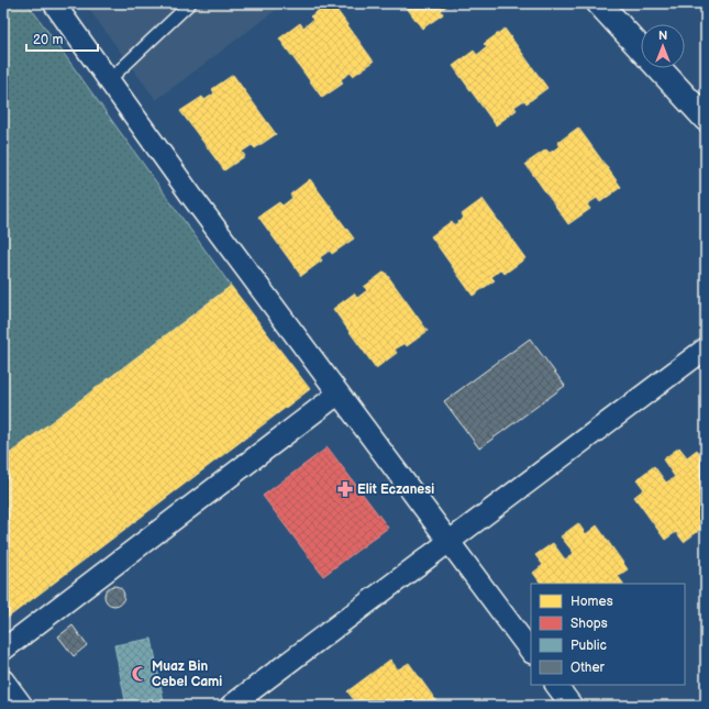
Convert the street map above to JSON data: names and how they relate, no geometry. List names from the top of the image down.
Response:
{
  "places": {
    "pharmacy": ["Elit Eczanesi"],
    "mosque": ["Muaz Bin Cebel Cami"]
  },
  "legend": [
    "Homes",
    "Shops",
    "Public",
    "Other"
  ],
  "scale_bar": "20 m",
  "north": "top"
}
